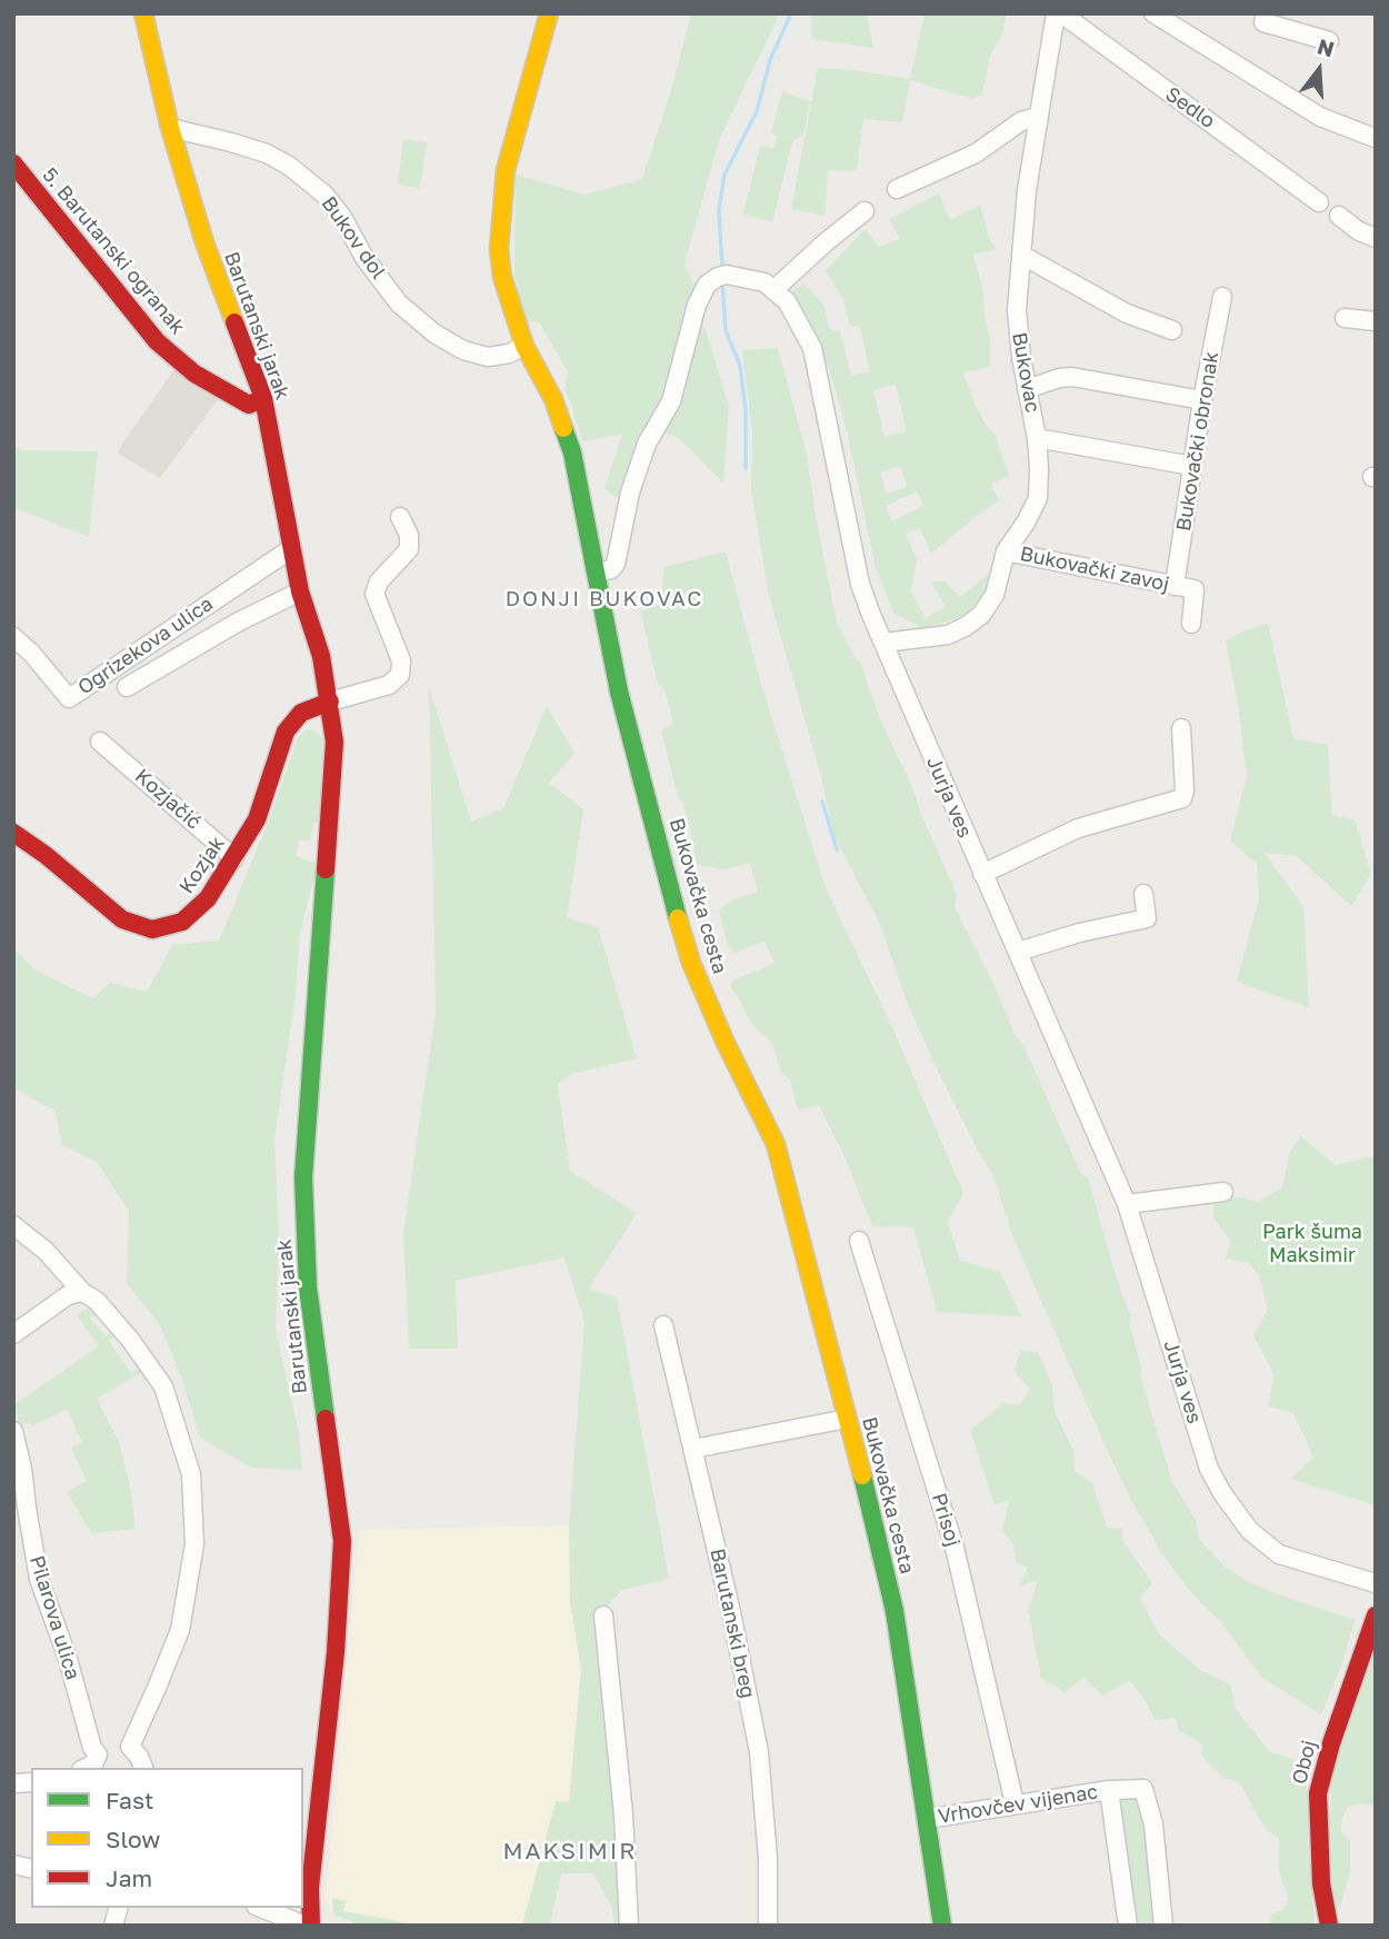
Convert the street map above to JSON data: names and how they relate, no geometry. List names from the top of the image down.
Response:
{
  "streets": {
    "street": [
      "Sedlo",
      "Bukov dol",
      "5. Barutanski ogranak",
      "Barutanski jarak",
      "Bukovac",
      "Bukovački obronak",
      "Bukovački zavoj",
      "Ogrizekova ulica",
      "Jurja ves",
      "Kozjačić",
      "Kozjak",
      "Bukovačka cesta",
      "Prisoj",
      "Pilarova ulica",
      "Barutanski breg",
      "Oboj",
      "Vrhovčev vijenac"
    ]
  },
  "crossings": [
    ["Sedlo", "Bukovac"],
    ["Bukov dol", "Barutanski jarak"],
    ["Bukov dol", "Bukovačka cesta"],
    ["5. Barutanski ogranak", "Barutanski jarak"],
    ["Barutanski jarak", "Ogrizekova ulica"],
    ["Barutanski jarak", "Kozjak"],
    ["Bukovac", "Bukovački zavoj"],
    ["Bukovac", "Jurja ves"],
    ["Bukovački obronak", "Bukovački zavoj"],
    ["Kozjačić", "Kozjak"],
    ["Bukovačka cesta", "Vrhovčev vijenac"],
    ["Prisoj", "Vrhovčev vijenac"]
  ],
  "districts": ["DONJI BUKOVAC", "MAKSIMIR"],
  "parks": ["Park šuma Maksimir"],
  "legend": ["Fast", "Slow", "Jam"],
  "north": "top"
}
